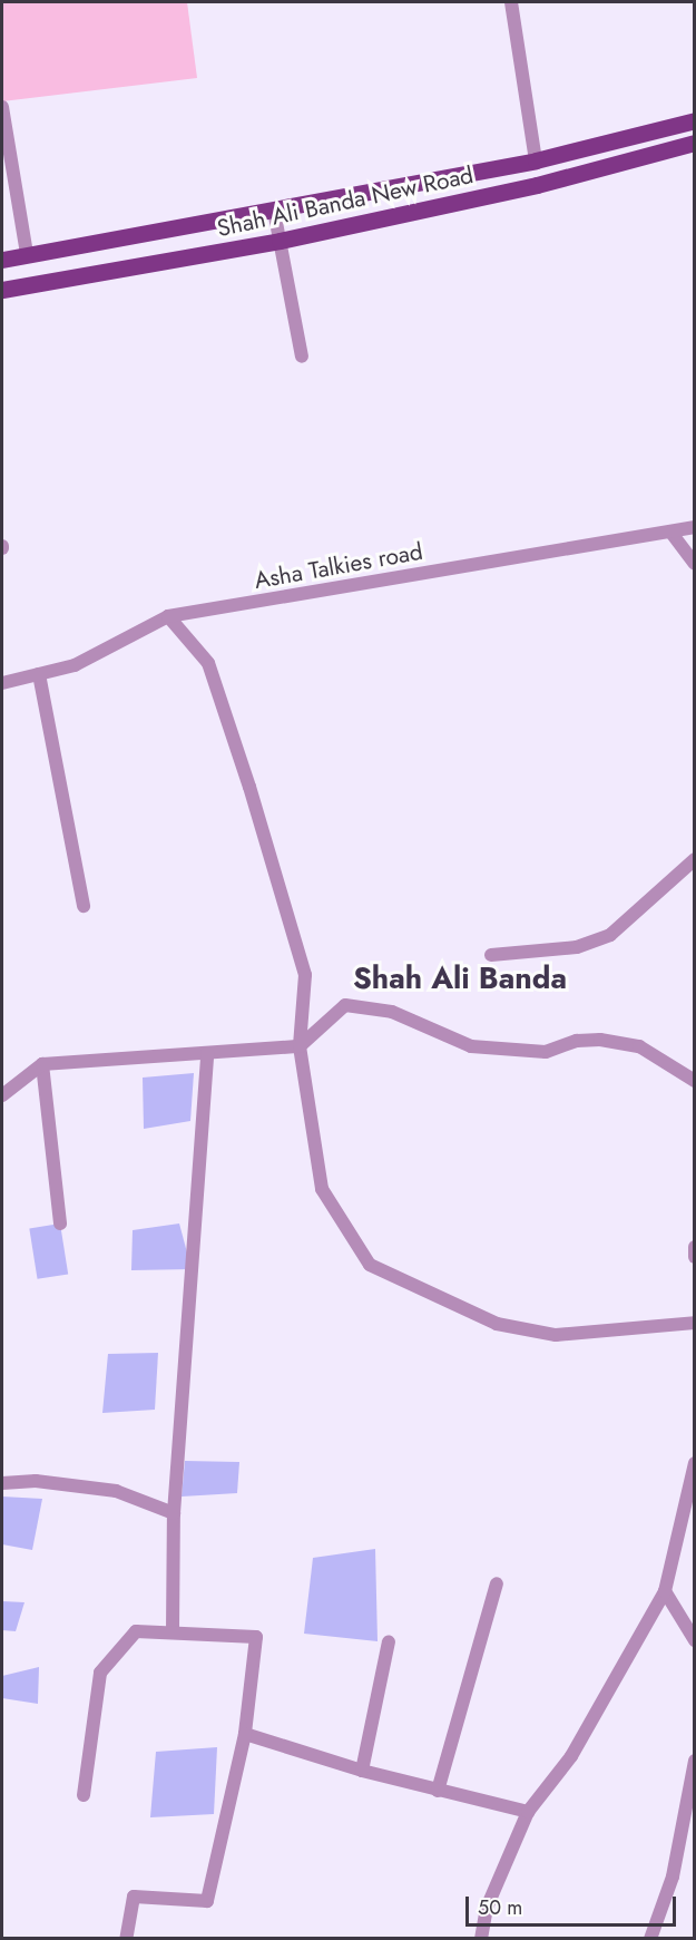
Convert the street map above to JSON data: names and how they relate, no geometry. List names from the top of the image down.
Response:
{
  "streets": {
    "main road": ["Shah Ali Banda New Road"],
    "street": ["Asha Talkies road"]
  },
  "districts": ["Shah Ali Banda"],
  "scale_bar": "50 m"
}
